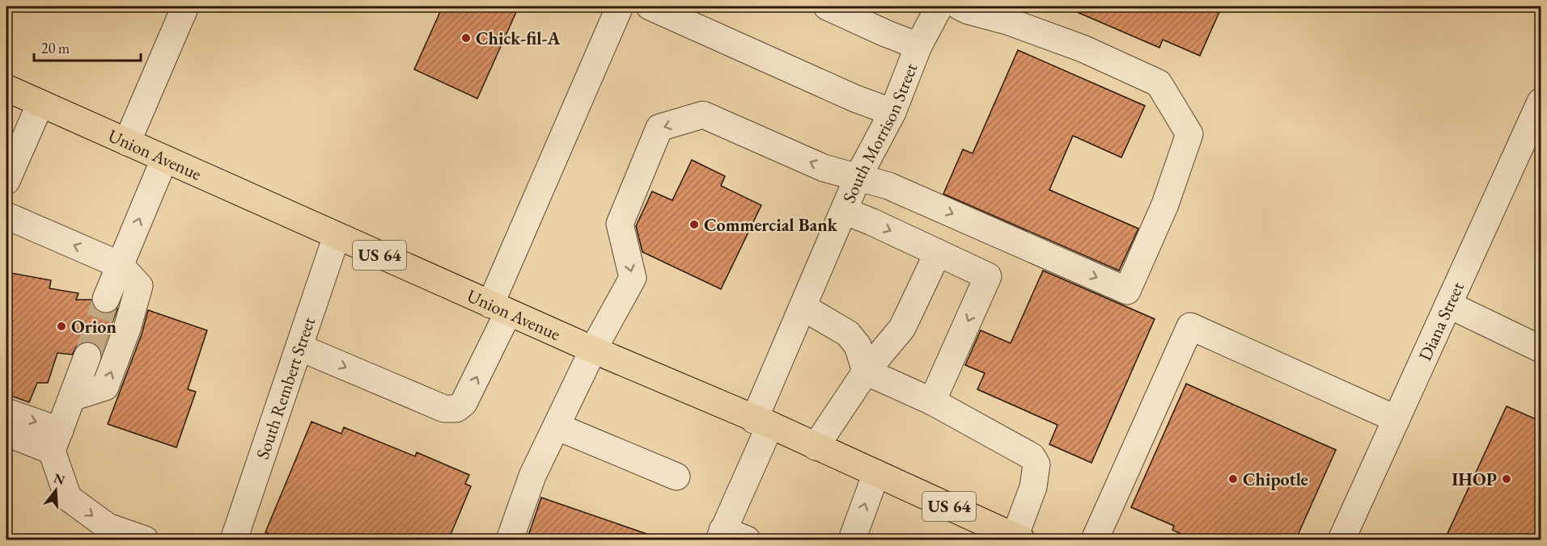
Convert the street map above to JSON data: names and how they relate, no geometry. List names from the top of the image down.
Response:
{
  "streets": {
    "main road": ["Union Avenue", "US 64"],
    "street": ["South Morrison Street", "Diana Street", "South Rembert Street"]
  },
  "crossings": [
    ["South Morrison Street", "Union Avenue"],
    ["Union Avenue", "South Rembert Street"]
  ],
  "places": [
    "Chick-fil-A",
    "Commercial Bank",
    "Orion",
    "Chipotle",
    "IHOP"
  ],
  "scale_bar": "20 m",
  "north": "top"
}
